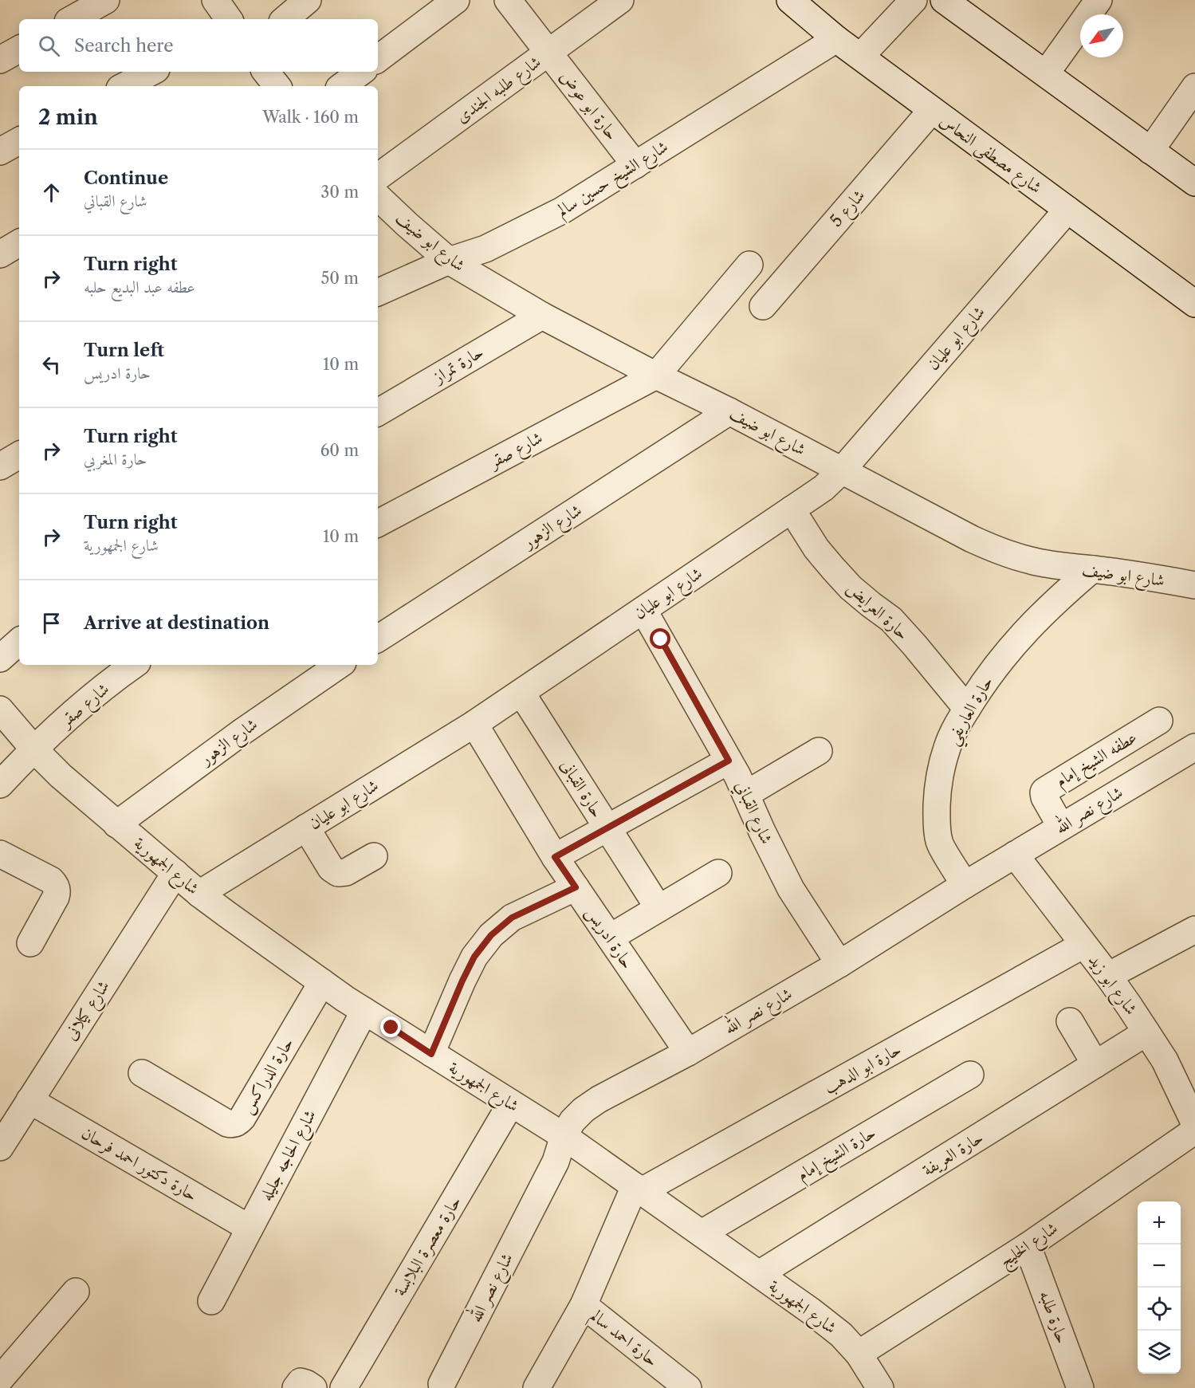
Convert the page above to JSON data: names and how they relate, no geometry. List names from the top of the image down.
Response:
{
  "streets": {
    "street": [
      "شارع طلبه الجندى",
      "حارة ابو عوض",
      "شارع مصطفى النحاس",
      "شارع الشيخ حسين سالم",
      "شارع 5",
      "شارع ابو ضيف",
      "شارع ابو عليان",
      "حارة تمراز",
      "شارع صقر",
      "شارع الزهور",
      "حارة العرايض",
      "حارة العاريفي",
      "عطفه الشيخ إمام",
      "حارة القبانى",
      "شارع نصر الله",
      "شارع القباني",
      "شارع الجمهورية",
      "حارة ادريس",
      "شارع ابو زيد",
      "شارع كيلانى",
      "حارة ابو الدهب",
      "حارة الدراكس",
      "حارة الشيخ إمام",
      "حارة العريفة",
      "شارع الحاجه جليله",
      "حارة دكتور احمد فرحان",
      "شارع الخليج",
      "حارة معصرة البلابسة",
      "حارة طلبه",
      "حارة احمد سالم"
    ]
  },
  "crossings": [
    ["شارع طلبه الجندى", "حارة ابو عوض"],
    ["حارة ابو عوض", "شارع الشيخ حسين سالم"],
    ["شارع مصطفى النحاس", "شارع الشيخ حسين سالم"],
    ["شارع مصطفى النحاس", "شارع 5"],
    ["شارع مصطفى النحاس", "شارع ابو عليان"],
    ["شارع الشيخ حسين سالم", "شارع ابو ضيف"],
    ["شارع ابو ضيف", "شارع ابو عليان"],
    ["شارع ابو ضيف", "حارة تمراز"],
    ["شارع ابو ضيف", "شارع صقر"],
    ["شارع ابو ضيف", "شارع الزهور"],
    ["شارع ابو ضيف", "حارة العاريفي"],
    ["شارع ابو عليان", "حارة العرايض"],
    ["شارع ابو عليان", "حارة القبانى"],
    ["شارع ابو عليان", "شارع القباني"],
    ["شارع ابو عليان", "شارع الجمهورية"],
    ["شارع ابو عليان", "حارة ادريس"],
    ["شارع صقر", "شارع الجمهورية"],
    ["شارع الزهور", "شارع الجمهورية"],
    ["حارة العرايض", "حارة العاريفي"],
    ["حارة العاريفي", "شارع نصر الله"],
    ["عطفه الشيخ إمام", "شارع نصر الله"],
    ["شارع نصر الله", "شارع القباني"],
    ["شارع نصر الله", "شارع الجمهورية"],
    ["شارع نصر الله", "حارة ادريس"],
    ["شارع نصر الله", "شارع ابو زيد"],
    ["شارع الجمهورية", "شارع كيلانى"],
    ["شارع الجمهورية", "حارة ابو الدهب"],
    ["شارع الجمهورية", "حارة الدراكس"],
    ["شارع الجمهورية", "حارة الشيخ إمام"],
    ["شارع الجمهورية", "حارة العريفة"],
    ["شارع الجمهورية", "شارع الحاجه جليله"],
    ["شارع الجمهورية", "شارع الخليج"],
    ["شارع الجمهورية", "حارة معصرة البلابسة"],
    ["شارع ابو زيد", "حارة ابو الدهب"],
    ["شارع ابو زيد", "حارة العريفة"],
    ["شارع كيلانى", "حارة دكتور احمد فرحان"],
    ["شارع الحاجه جليله", "حارة دكتور احمد فرحان"],
    ["شارع الخليج", "حارة طلبه"]
  ],
  "north": "bottom left",
  "page": {
    "search": "Search here",
    "heading": ["2 min", "Walk · 160 m"],
    "list": [
      ["Continue", "شارع القباني", "30 m"],
      ["Turn right", "عطفه عبد البديع حلبه", "50 m"],
      ["Turn left", "حارة ادريس", "10 m"],
      ["Turn right", "حارة المغربي", "60 m"],
      ["Turn right", "شارع الجمهورية", "10 m"],
      "Arrive at destination"
    ],
    "map_buttons": ["+", "−"]
  }
}
